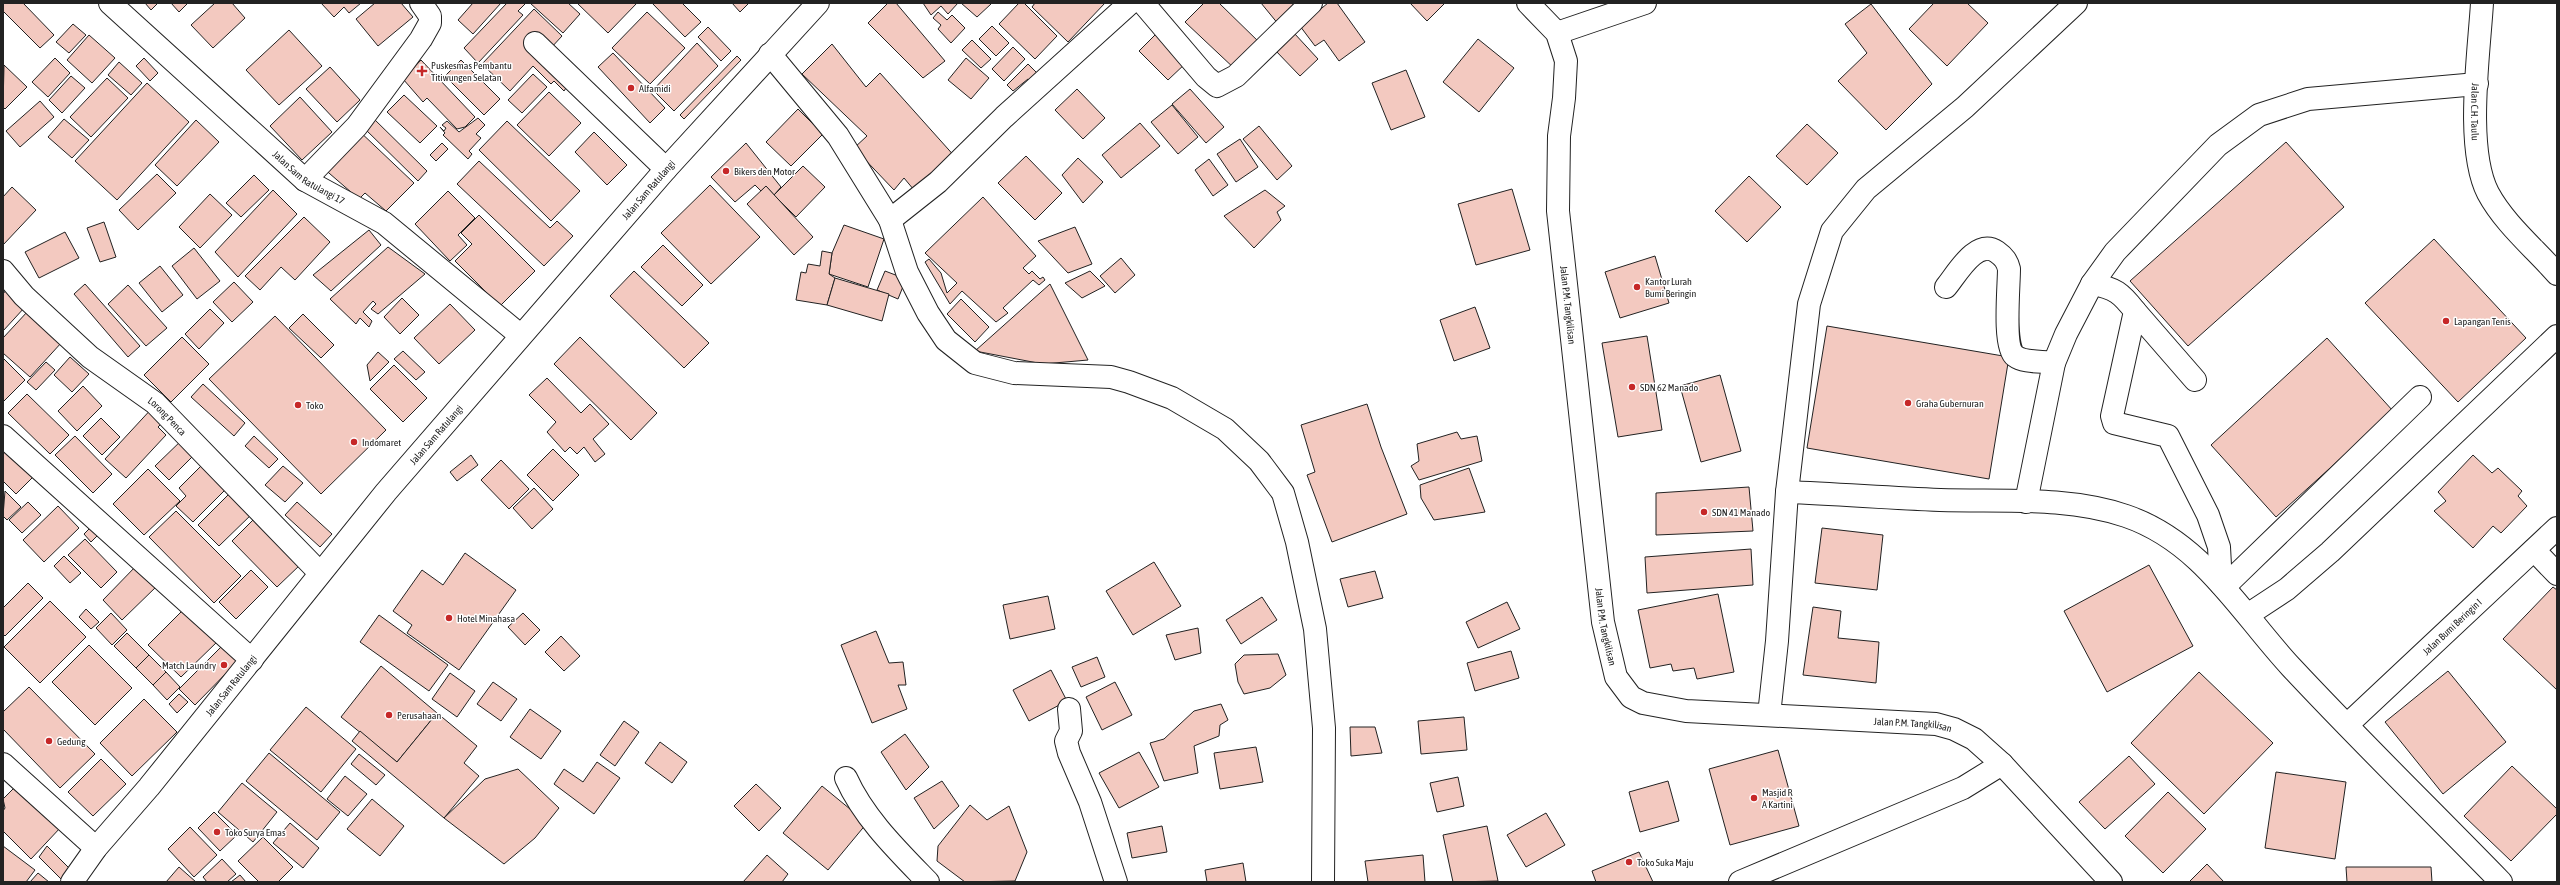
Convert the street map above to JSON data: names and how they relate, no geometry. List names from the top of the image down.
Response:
{
  "streets": {
    "street": [
      "Jalan C.H. Taulu",
      "Jalan Sam Ratulangi 17",
      "Jalan Sam Ratulangi",
      "Jalan P.M. Tangkilisan",
      "Lorong Penca",
      "Jalan Bumi Beringin I"
    ]
  },
  "crossings": [
    ["Jalan Sam Ratulangi 17", "Jalan Sam Ratulangi"],
    ["Jalan Sam Ratulangi", "Lorong Penca"]
  ],
  "places": {
    "health": ["Puskesmas Pembantu Titiwungen Selatan"],
    "other": [
      "Alfamidi",
      "Bikers den Motor",
      "Kantor Lurah Bumi Beringin",
      "Lapangan Tenis",
      "SDN 62 Manado",
      "Graha Gubernuran",
      "Toko",
      "Indomaret",
      "SDN 41 Manado",
      "Hotel Minahasa",
      "Match Laundry",
      "Perusahaan",
      "Gedung",
      "Masjid R A Kartini",
      "Toko Surya Emas",
      "Toko Suka Maju"
    ]
  }
}
